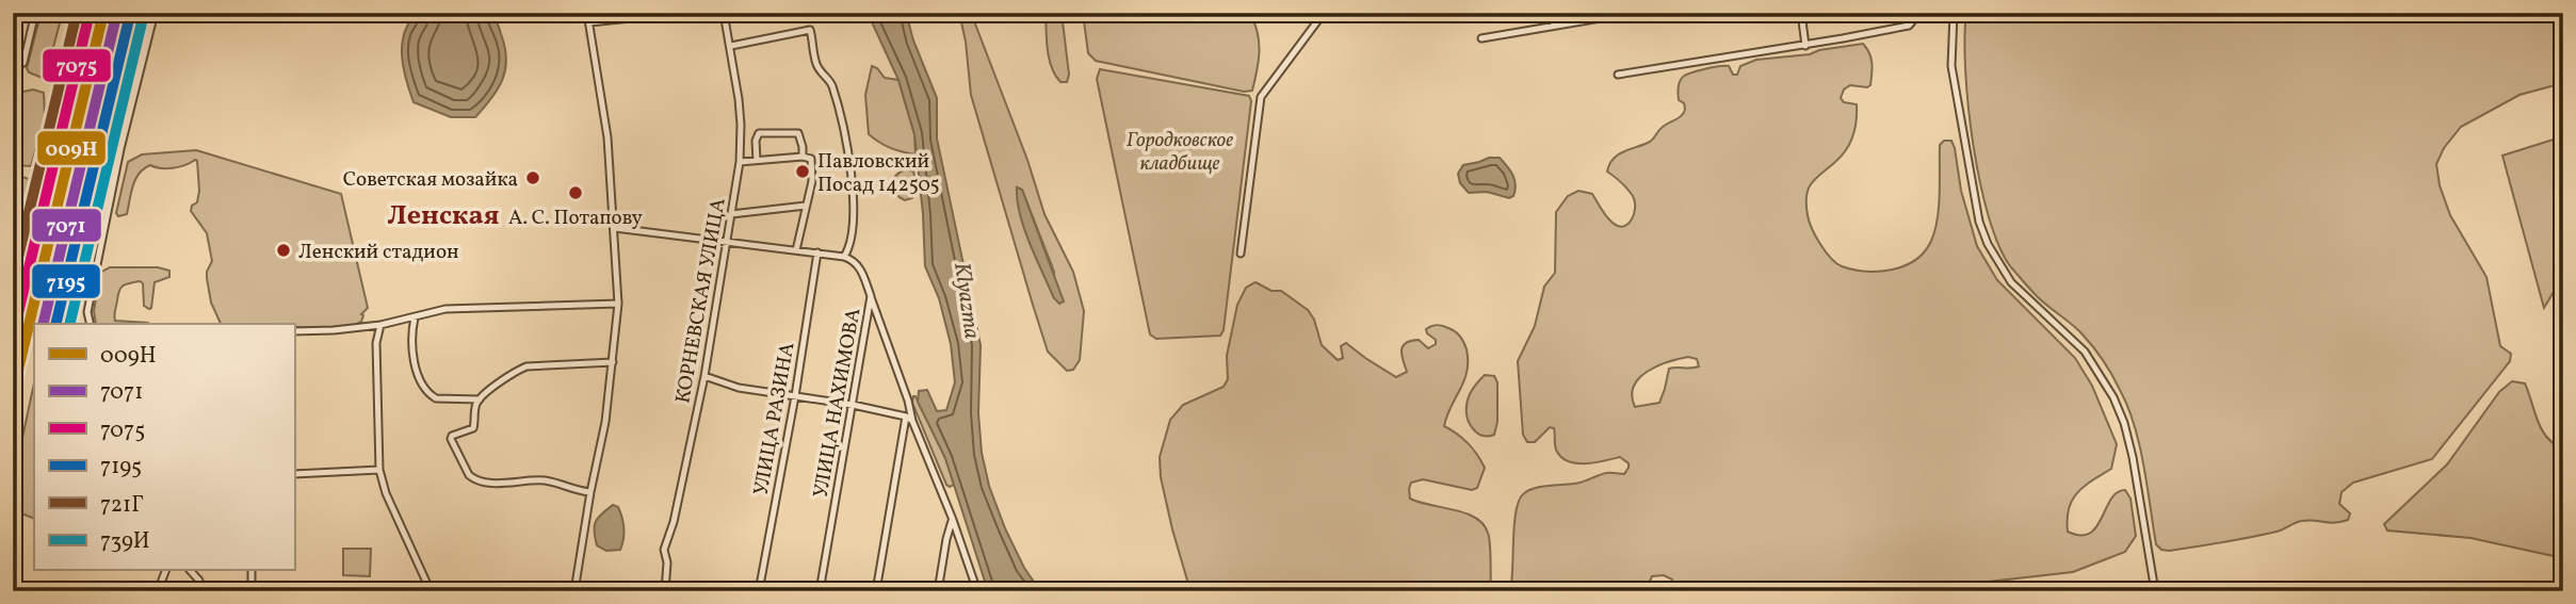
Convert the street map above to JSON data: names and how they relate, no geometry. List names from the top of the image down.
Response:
{
  "streets": {
    "street": ["КОРНЕВСКАЯ УЛИЦА", "УЛИЦА НАХИМОВА", "УЛИЦА РАЗИНА"]
  },
  "districts": ["Ленская"],
  "water": ["Klyazma"],
  "parks": ["Городковское кладбище"],
  "places": [
    "Павловский Посад 142505",
    "Советская мозайка",
    "А. С. Потапову",
    "Ленский стадион"
  ],
  "lines": [
    "transit line 009Н",
    "transit line 7075",
    "transit line 721Г",
    "transit line 7071",
    "transit line 7195",
    "transit line 739И"
  ],
  "legend": [
    "009Н",
    "7071",
    "7075",
    "7195",
    "721Г",
    "739И"
  ]
}
